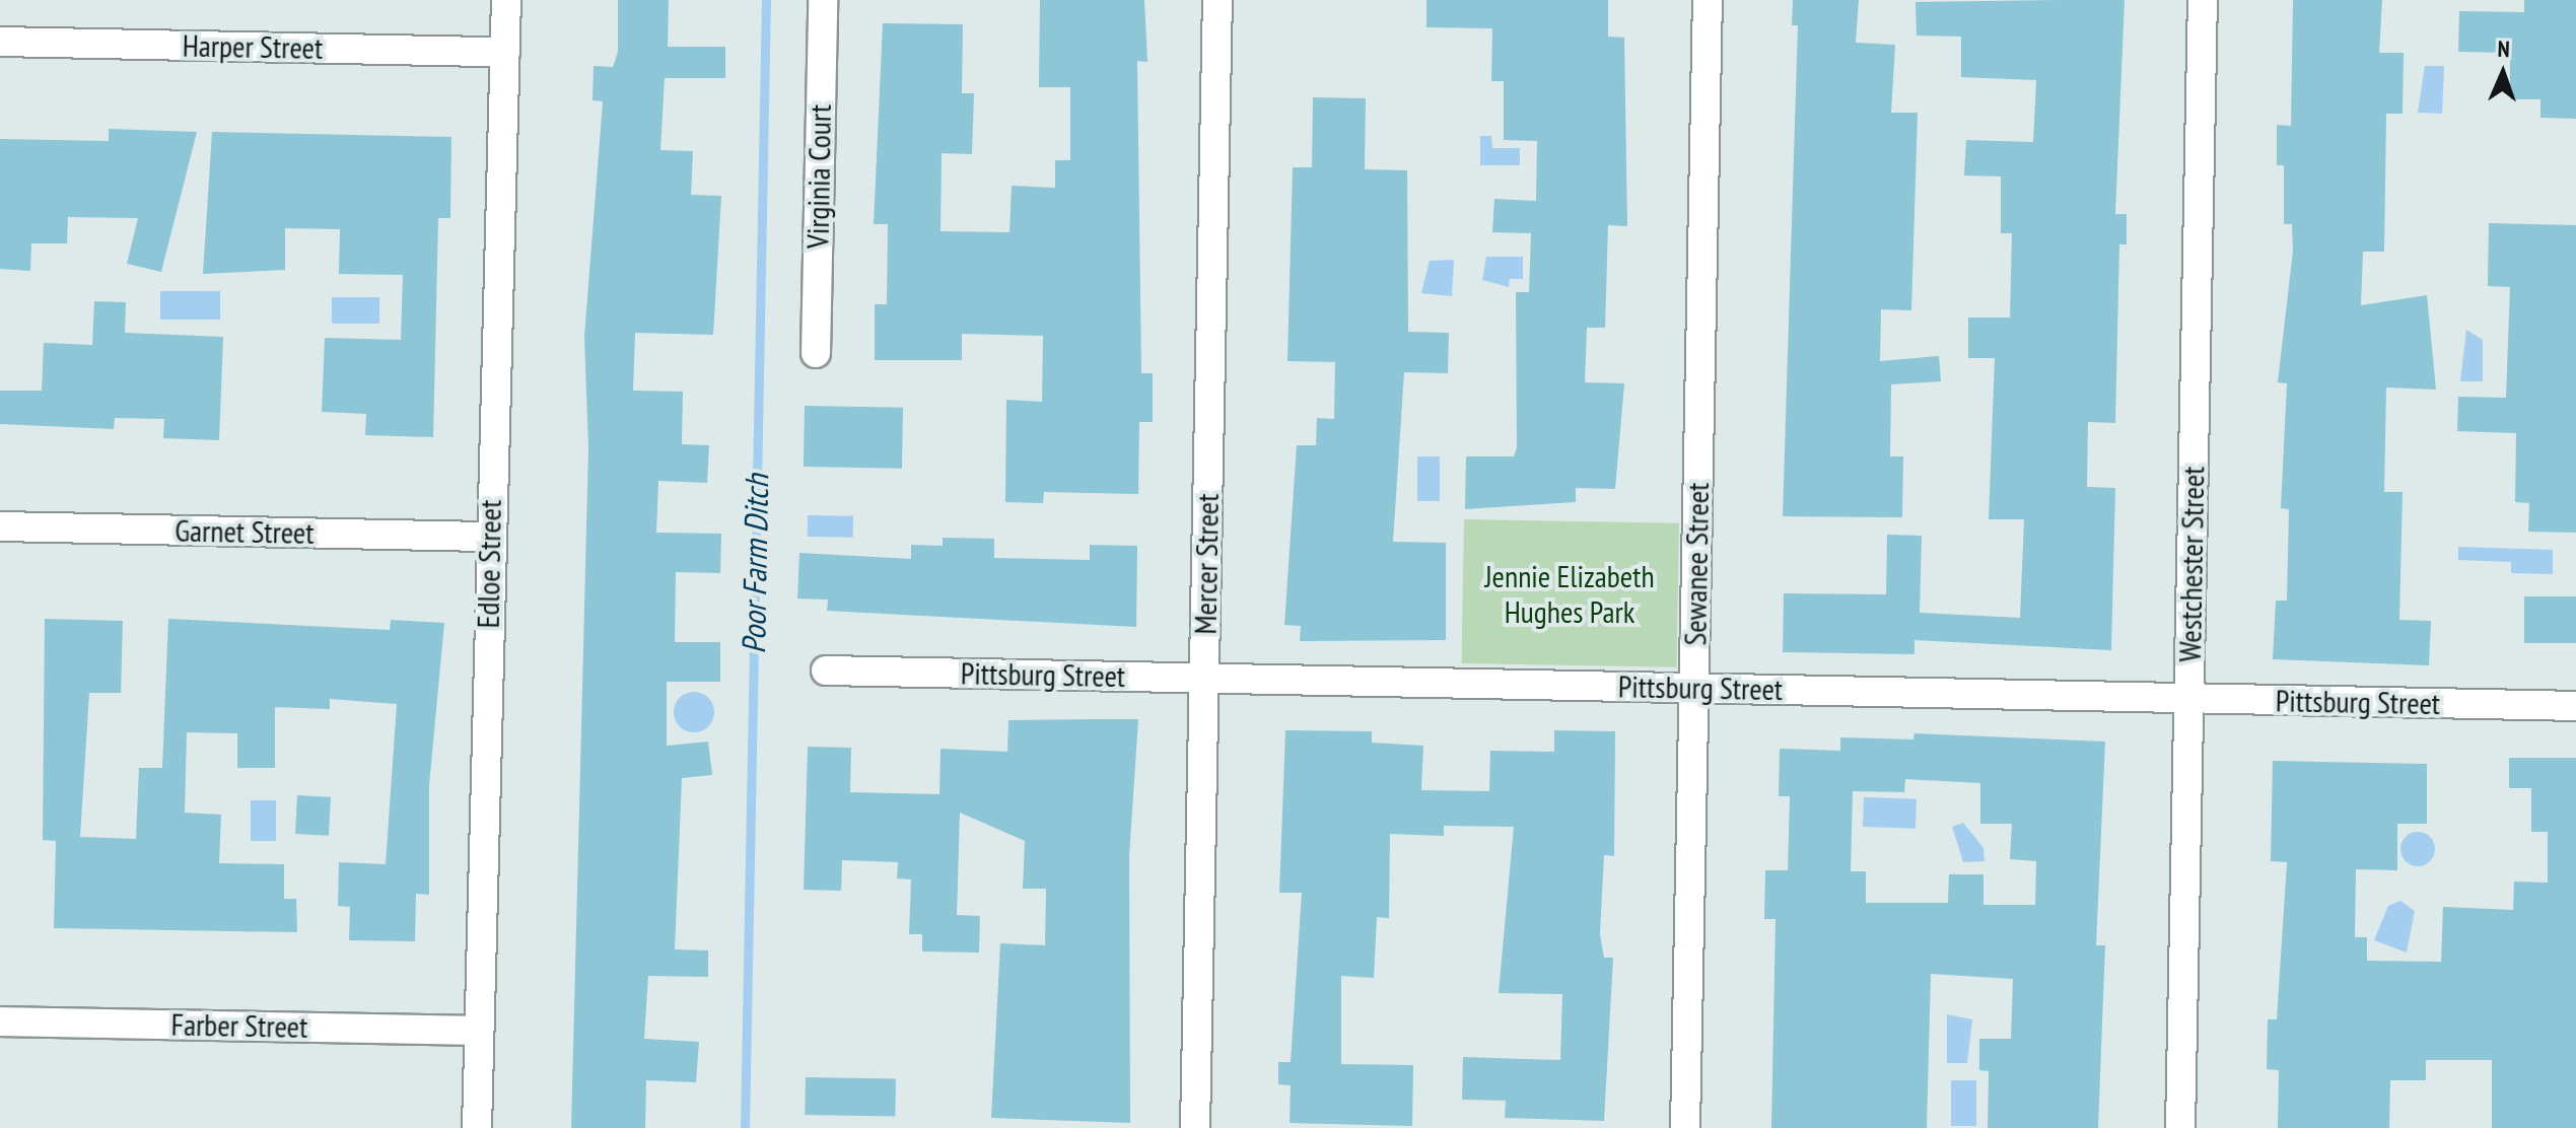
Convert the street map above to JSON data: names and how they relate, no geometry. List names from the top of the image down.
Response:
{
  "streets": {
    "street": [
      "Harper Street",
      "Virginia Court",
      "Garnet Street",
      "Edloe Street",
      "Mercer Street",
      "Sewanee Street",
      "Westchester Street",
      "Pittsburg Street",
      "Farber Street"
    ]
  },
  "crossings": [
    ["Harper Street", "Edloe Street"],
    ["Garnet Street", "Edloe Street"],
    ["Edloe Street", "Farber Street"],
    ["Mercer Street", "Pittsburg Street"],
    ["Sewanee Street", "Pittsburg Street"],
    ["Westchester Street", "Pittsburg Street"]
  ],
  "water": ["Poor Farm Ditch"],
  "parks": ["Jennie Elizabeth Hughes Park"],
  "north": "top"
}
